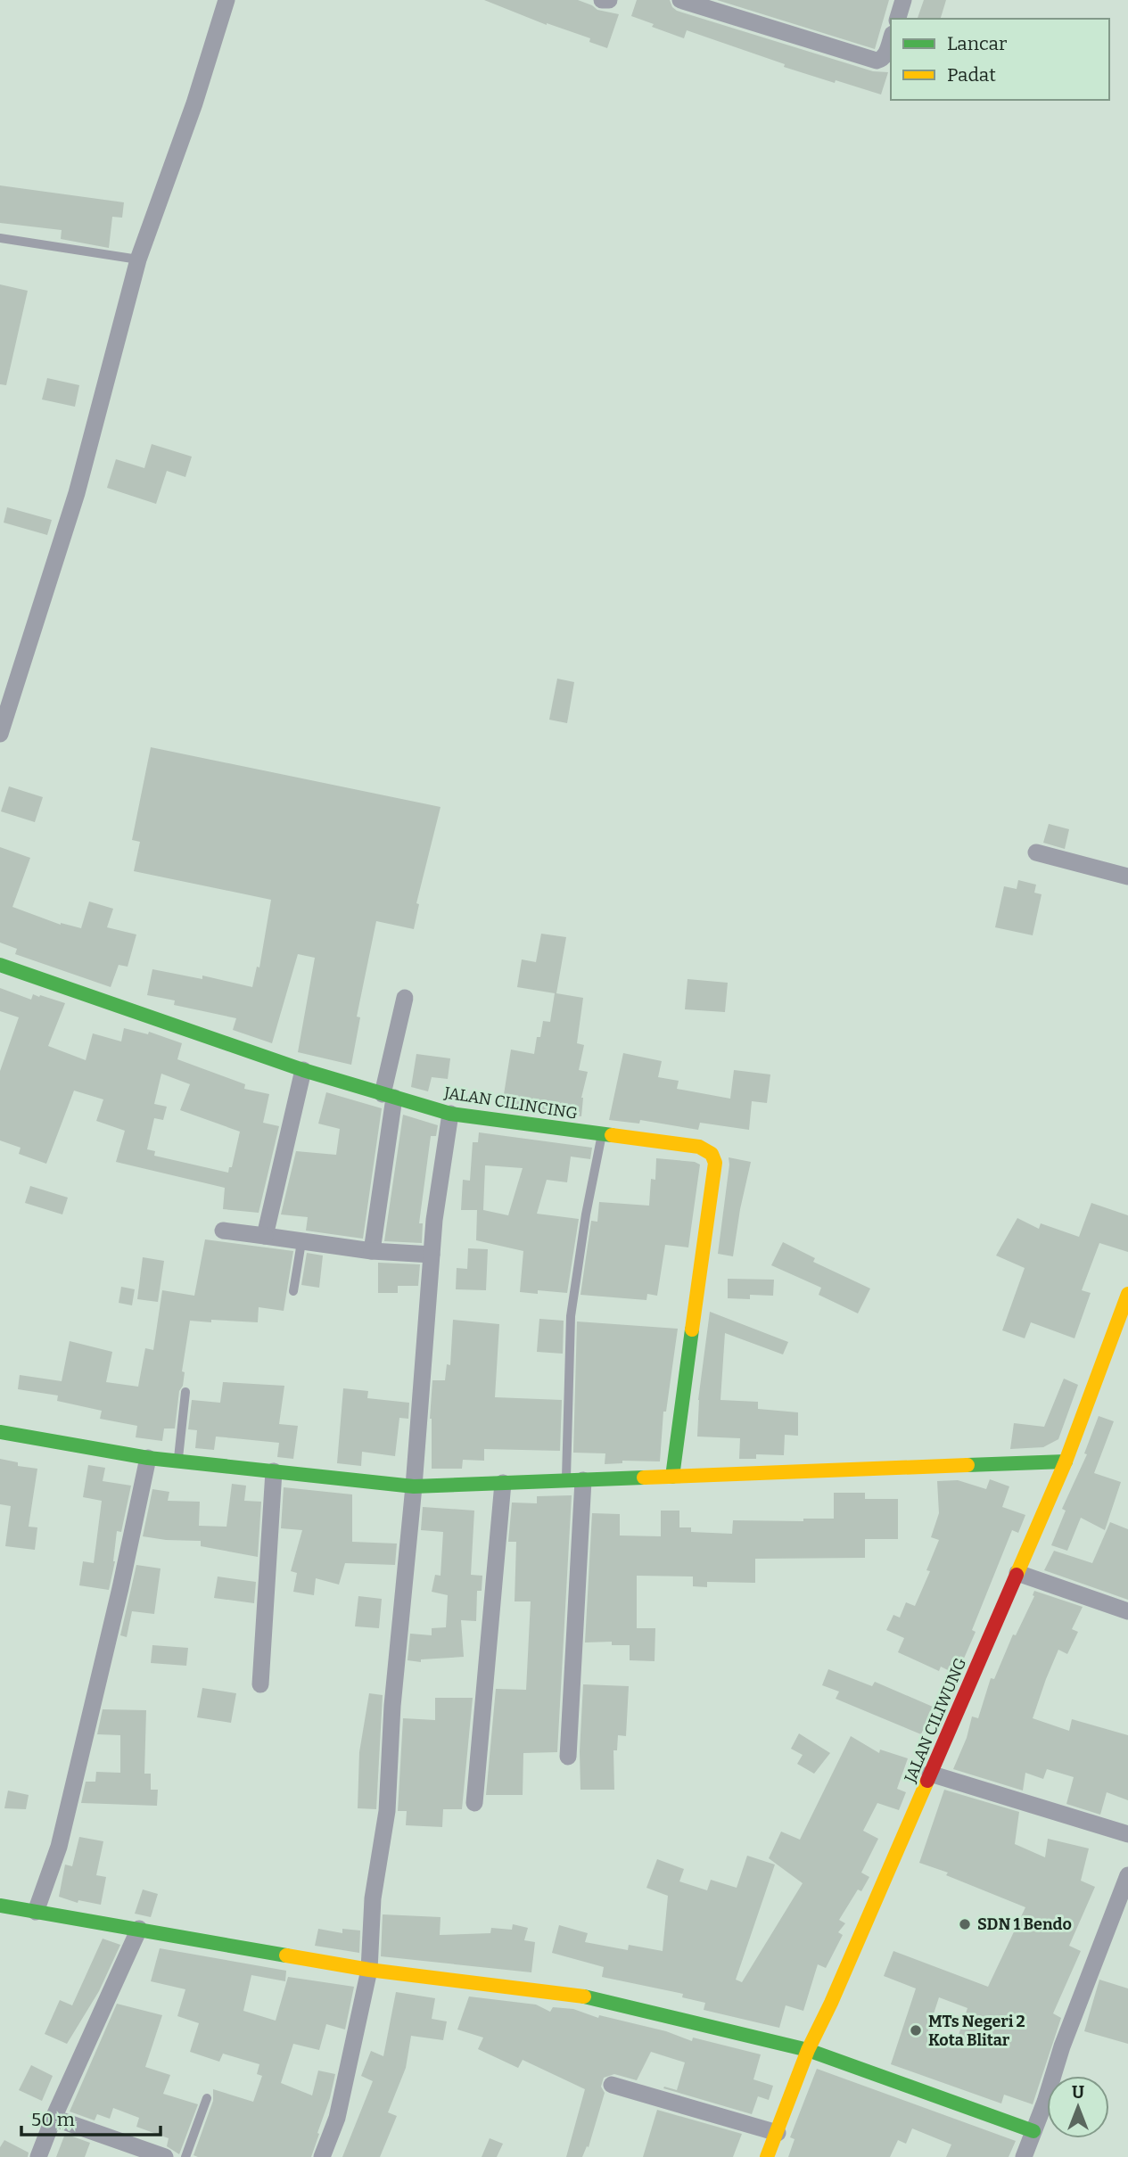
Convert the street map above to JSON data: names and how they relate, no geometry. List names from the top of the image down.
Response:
{
  "streets": {
    "street": ["JALAN CILINCING", "JALAN CILIWUNG"]
  },
  "places": ["SDN 1 Bendo", "MTs Negeri 2 Kota Blitar"],
  "legend": ["Lancar", "Padat"],
  "scale_bar": "50 m",
  "north": "top"
}
